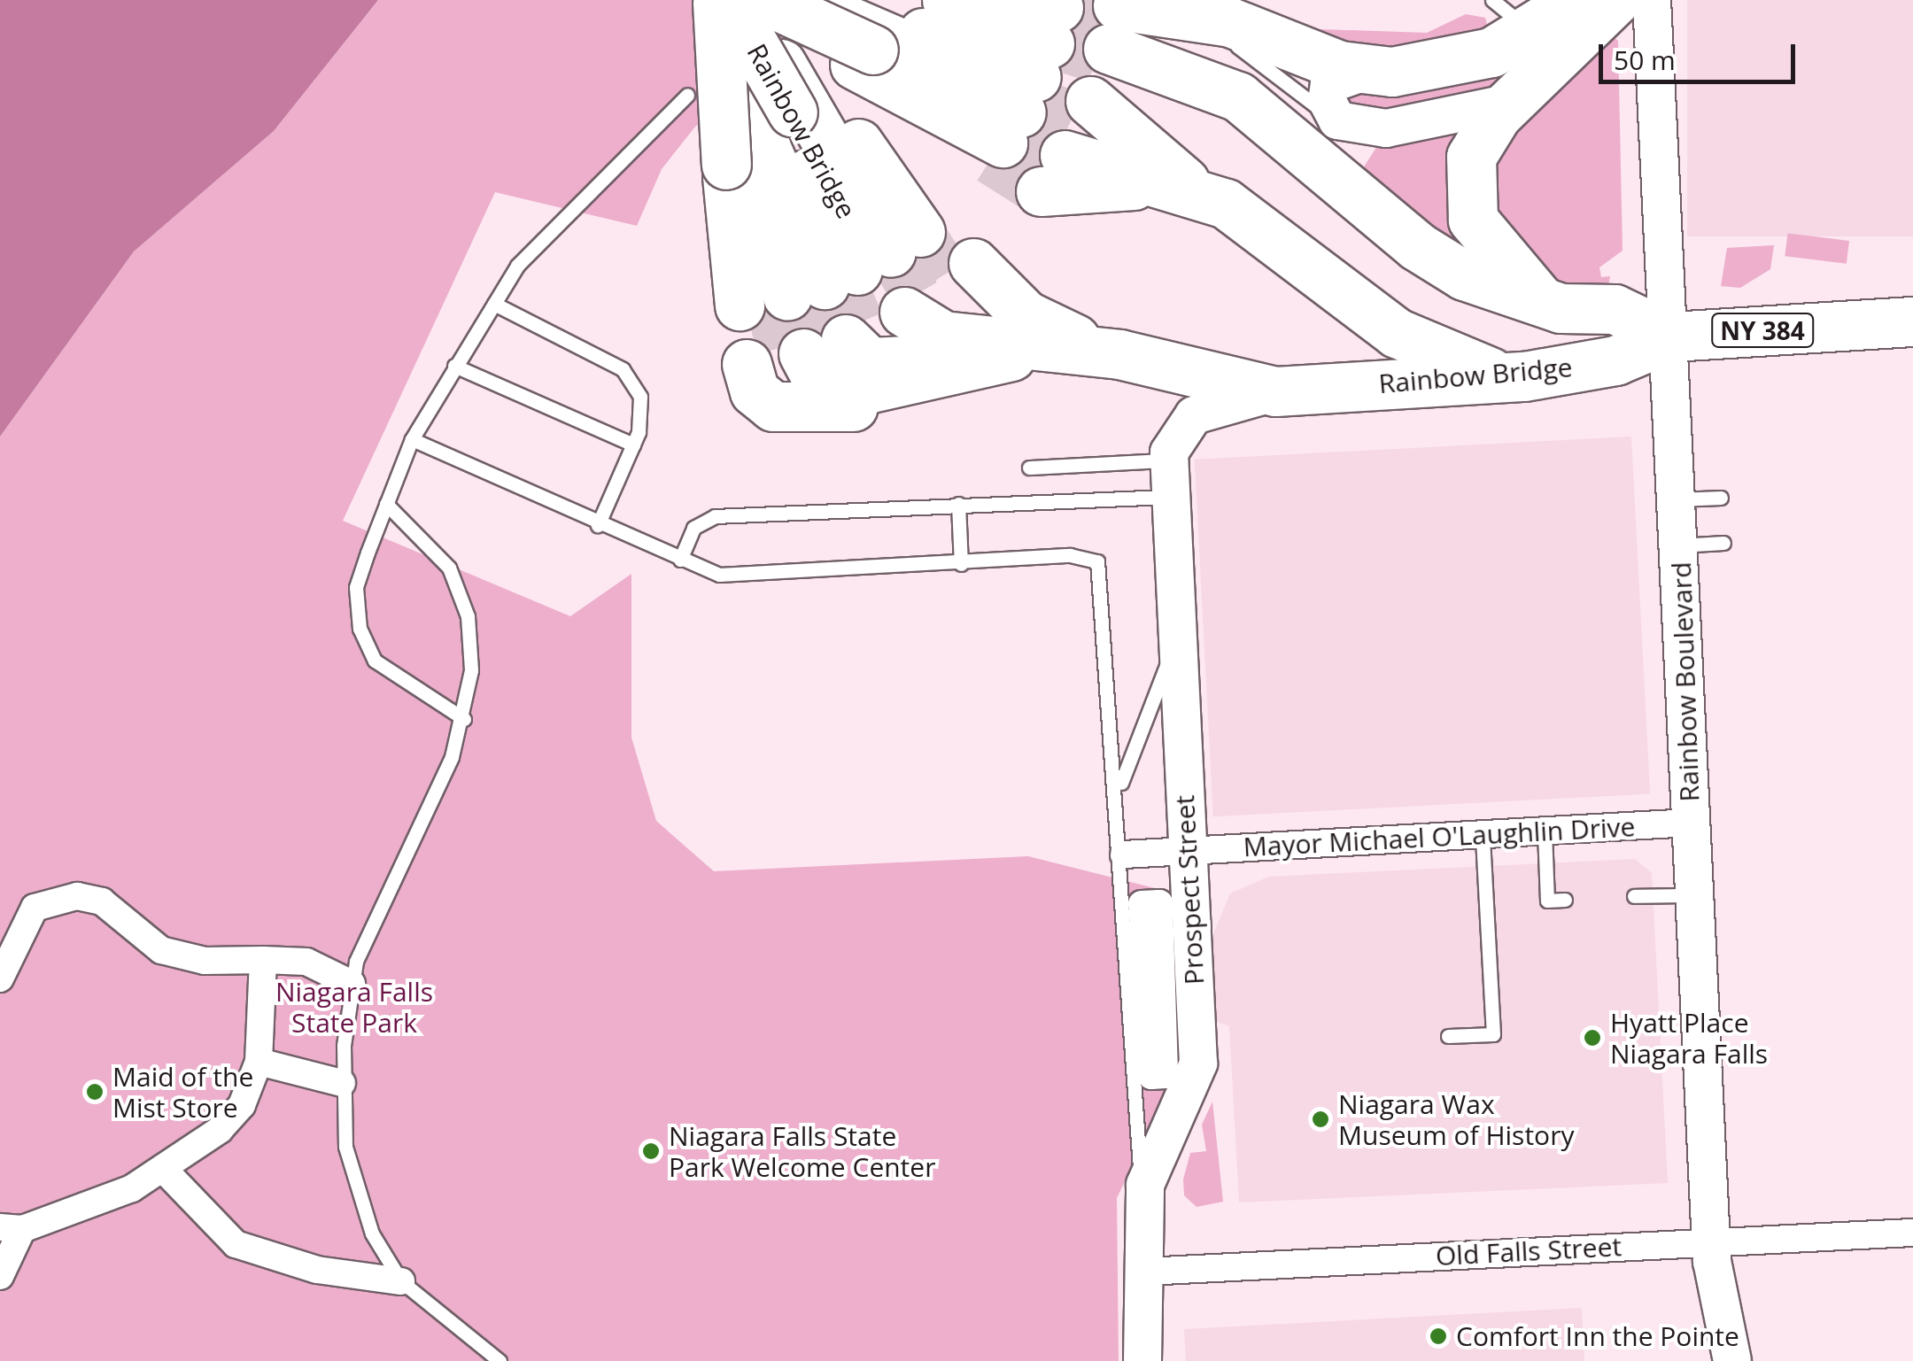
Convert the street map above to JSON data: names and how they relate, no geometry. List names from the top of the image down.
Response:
{
  "streets": {
    "highway": ["Rainbow Bridge", "NY 384"],
    "main road": ["Rainbow Boulevard", "Prospect Street"],
    "street": ["Mayor Michael O'Laughlin Drive", "Old Falls Street"]
  },
  "crossings": [
    ["Rainbow Bridge", "NY 384"],
    ["Rainbow Bridge", "Rainbow Boulevard"],
    ["NY 384", "Rainbow Boulevard"],
    ["Rainbow Boulevard", "Mayor Michael O'Laughlin Drive"],
    ["Rainbow Boulevard", "Old Falls Street"],
    ["Mayor Michael O'Laughlin Drive", "Prospect Street"],
    ["Prospect Street", "Old Falls Street"]
  ],
  "parks": ["Niagara Falls State Park"],
  "places": [
    "Hyatt Place Niagara Falls",
    "Maid of the Mist Store",
    "Niagara Wax Museum of History",
    "Niagara Falls State Park Welcome Center",
    "Comfort Inn the Pointe"
  ],
  "scale_bar": "50 m"
}
